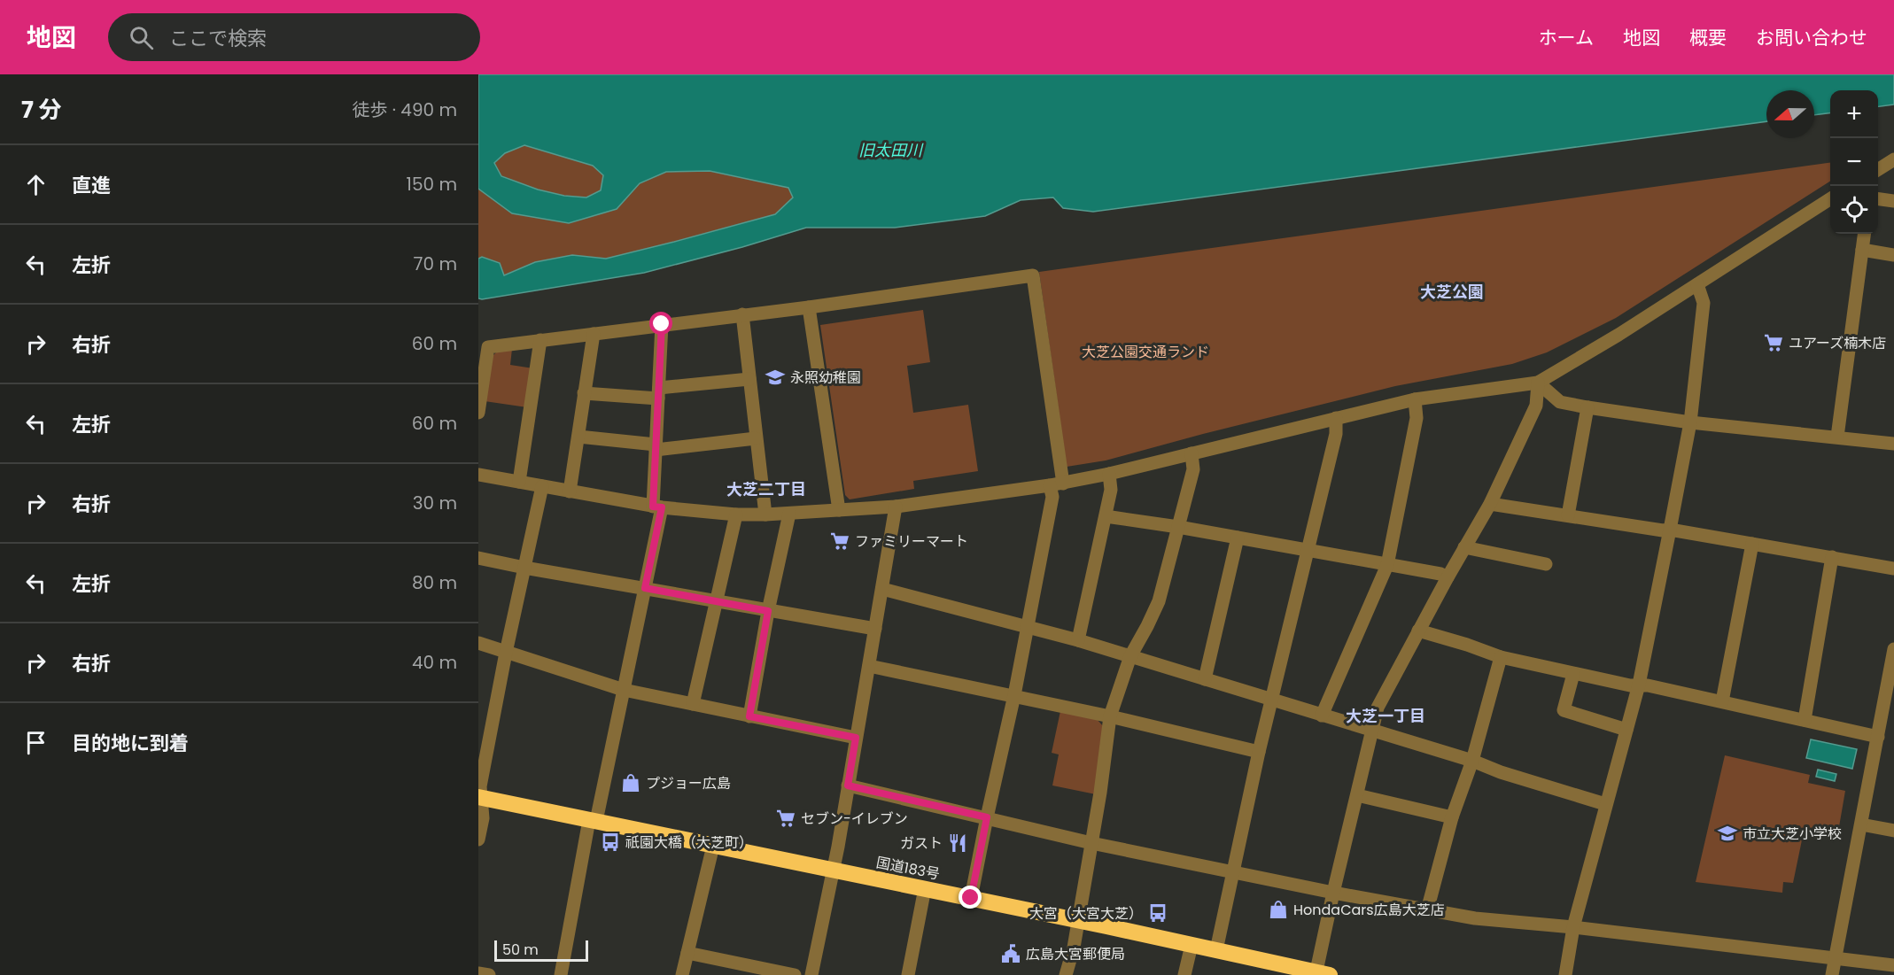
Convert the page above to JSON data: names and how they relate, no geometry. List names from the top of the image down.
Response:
{
  "streets": {
    "highway": ["国道183号"]
  },
  "districts": ["大芝公園", "大芝二丁目", "大芝一丁目"],
  "water": ["旧太田川"],
  "parks": ["大芝公園交通ランド"],
  "places": {
    "supermarket": ["ユアーズ楠木店", "ファミリーマート", "セブン-イレブン"],
    "school or university": ["永照幼稚園", "市立大芝小学校"],
    "shop": ["プジョー広島", "HondaCars広島大芝店"],
    "bus stop": ["祇園大橋（大芝町）", "大宮（大宮大芝）"],
    "restaurant": ["ガスト"],
    "public building": ["広島大宮郵便局"]
  },
  "scale_bar": "50 m",
  "north": "left",
  "page": {
    "header": "地図",
    "search": "ここで検索",
    "nav": [
      "ホーム",
      "地図",
      "概要",
      "お問い合わせ"
    ],
    "heading": ["7 分", "徒歩 · 490 m"],
    "map_buttons": ["+", "−"],
    "list": [
      ["直進", "150 m"],
      ["左折", "70 m"],
      ["右折", "60 m"],
      ["左折", "60 m"],
      ["右折", "30 m"],
      ["左折", "80 m"],
      ["右折", "40 m"],
      "目的地に到着"
    ],
    "scale": "50 m"
  }
}
